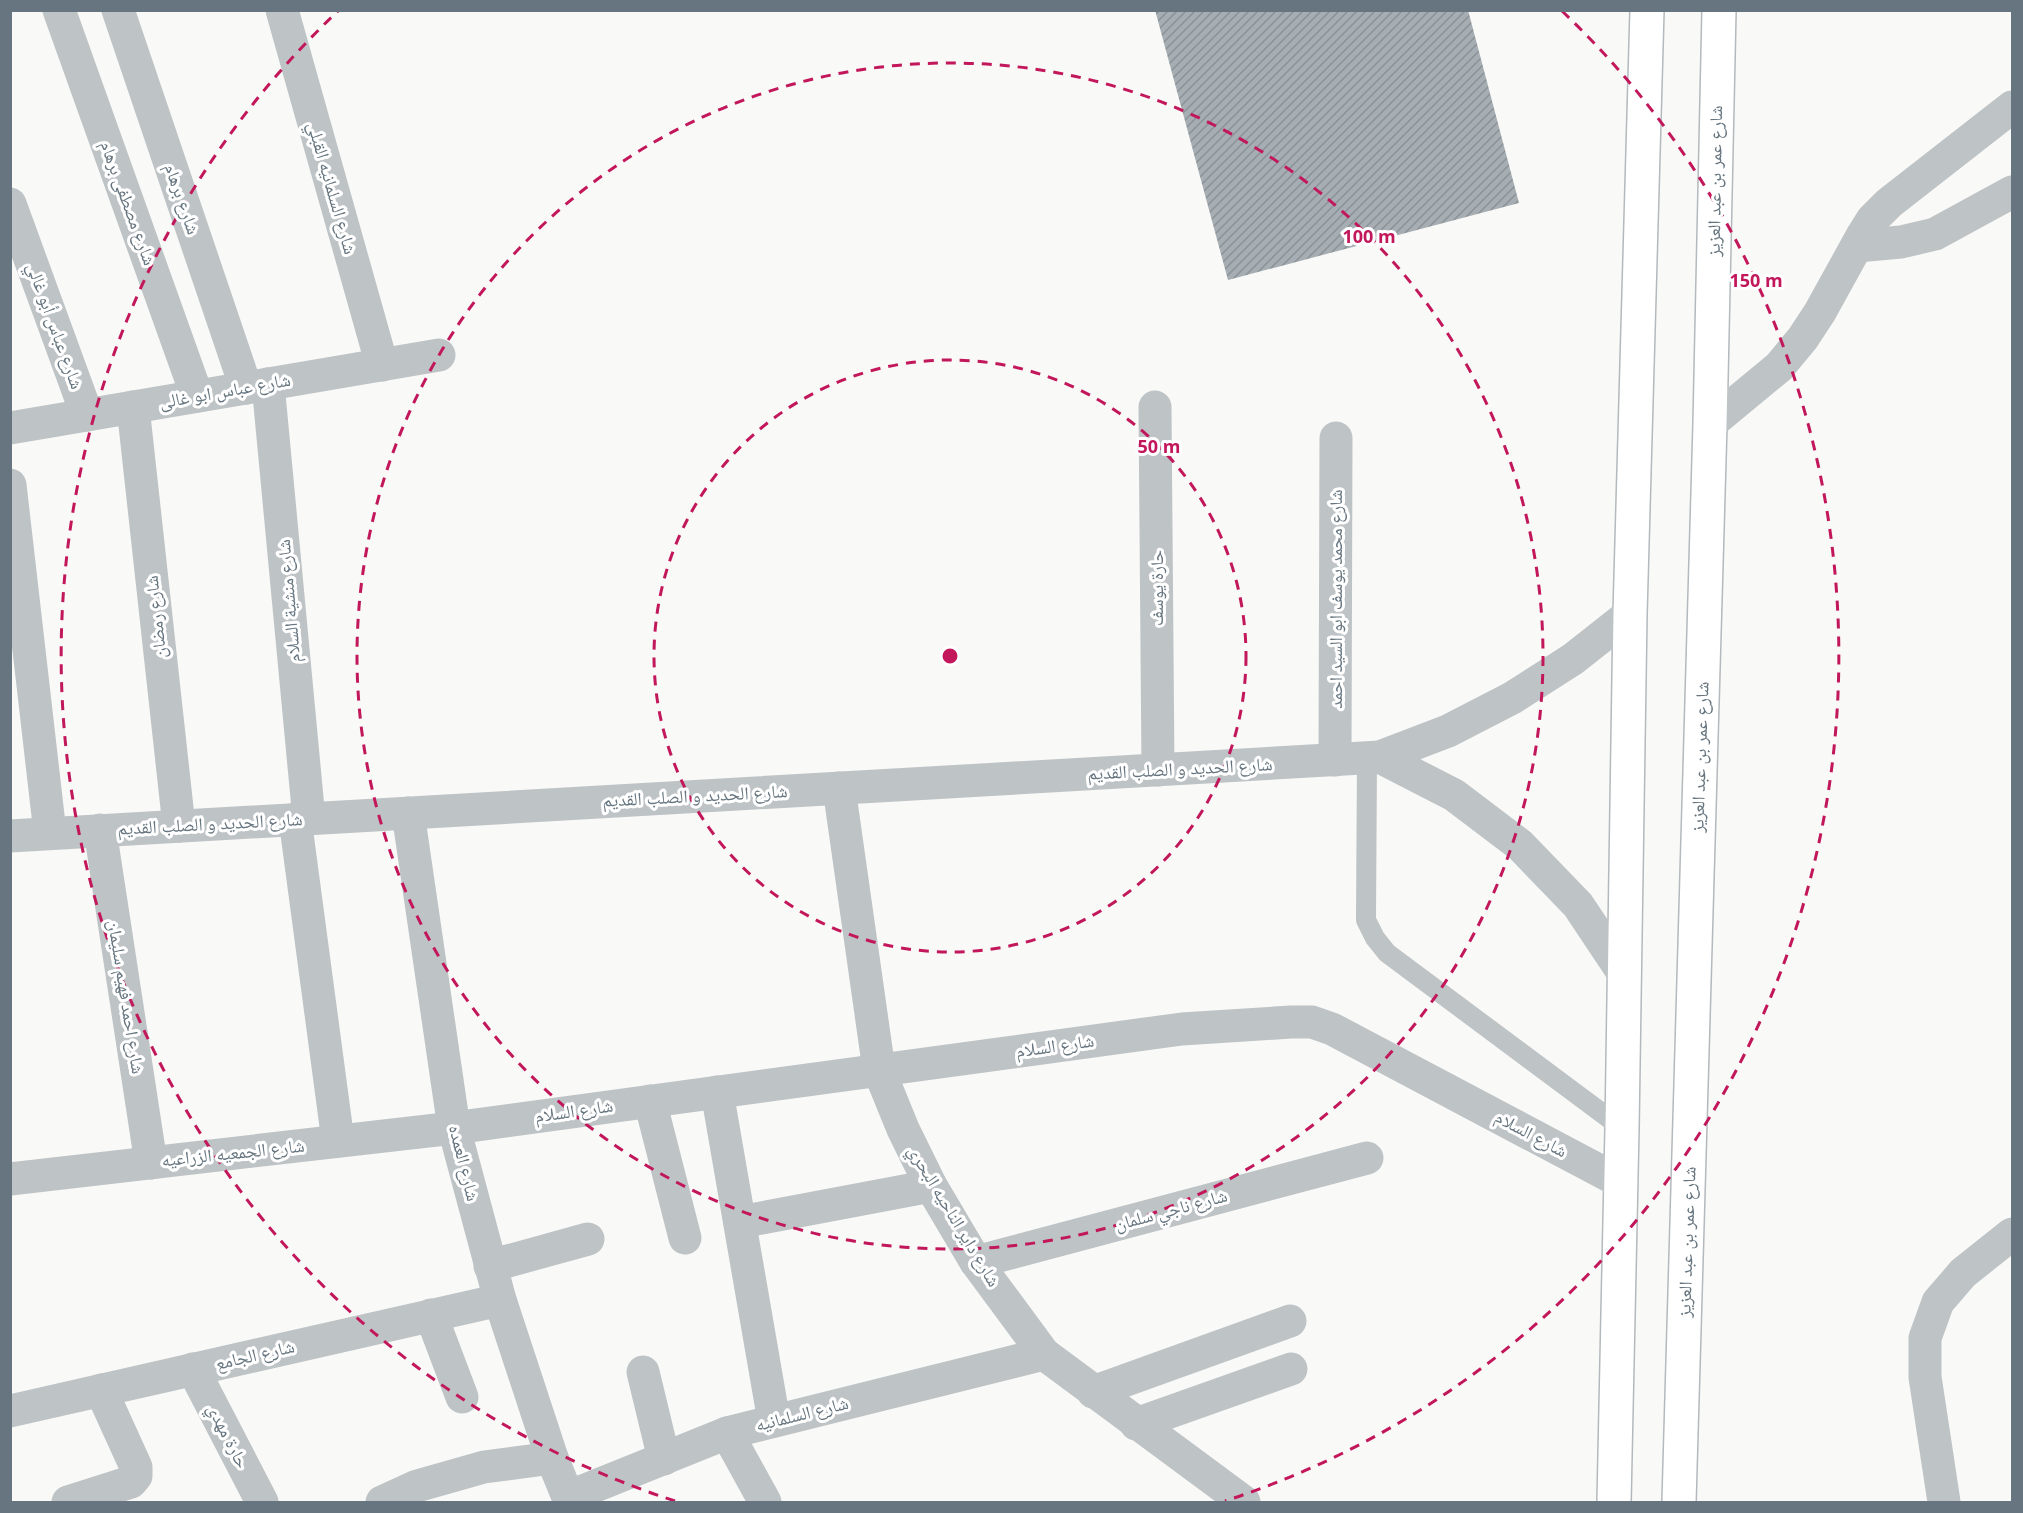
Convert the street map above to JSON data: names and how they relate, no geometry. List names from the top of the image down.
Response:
{
  "streets": {
    "main road": ["شارع عمر بن عبد العزيز"],
    "street": [
      "شارع السلمانيه القبلي",
      "شارع برهام",
      "شارع مصطفى برهام",
      "شارع عباس أبو غالي",
      "شارع عباس ابو غالى",
      "حارة يوسف",
      "شارع محمد يوسف ابو السيد احمد",
      "شارع منشية السلام",
      "شارع رمضان",
      "شارع الحديد و الصلب القديم",
      "شارع احمد فهيم سليمان",
      "شارع السلام",
      "شارع الجمعيه الزراعيه",
      "شارع العمده",
      "شارع ناجي سلمان",
      "شارع داير الناحيه البحري",
      "شارع الجامع",
      "شارع السلمانيه",
      "حارة مهدي"
    ]
  },
  "crossings": [
    ["شارع السلمانيه القبلي", "شارع عباس ابو غالى"],
    ["شارع برهام", "شارع عباس ابو غالى"],
    ["شارع برهام", "شارع منشية السلام"],
    ["شارع مصطفى برهام", "شارع عباس ابو غالى"],
    ["شارع عباس أبو غالي", "شارع عباس ابو غالى"],
    ["شارع عباس ابو غالى", "شارع منشية السلام"],
    ["شارع عباس ابو غالى", "شارع رمضان"],
    ["حارة يوسف", "شارع الحديد و الصلب القديم"],
    ["شارع محمد يوسف ابو السيد احمد", "شارع الحديد و الصلب القديم"],
    ["شارع منشية السلام", "شارع الحديد و الصلب القديم"],
    ["شارع منشية السلام", "شارع الجمعيه الزراعيه"],
    ["شارع رمضان", "شارع الحديد و الصلب القديم"],
    ["شارع الحديد و الصلب القديم", "شارع احمد فهيم سليمان"],
    ["شارع الحديد و الصلب القديم", "شارع العمده"],
    ["شارع الحديد و الصلب القديم", "شارع داير الناحيه البحري"],
    ["شارع احمد فهيم سليمان", "شارع الجمعيه الزراعيه"],
    ["شارع السلام", "شارع الجمعيه الزراعيه"],
    ["شارع السلام", "شارع العمده"],
    ["شارع السلام", "شارع داير الناحيه البحري"],
    ["شارع الجمعيه الزراعيه", "شارع العمده"],
    ["شارع العمده", "شارع الجامع"],
    ["شارع العمده", "شارع السلمانيه"],
    ["شارع ناجي سلمان", "شارع داير الناحيه البحري"],
    ["شارع داير الناحيه البحري", "شارع السلمانيه"],
    ["شارع الجامع", "حارة مهدي"]
  ],
  "rings": ["100 m", "150 m", "50 m"]
}
